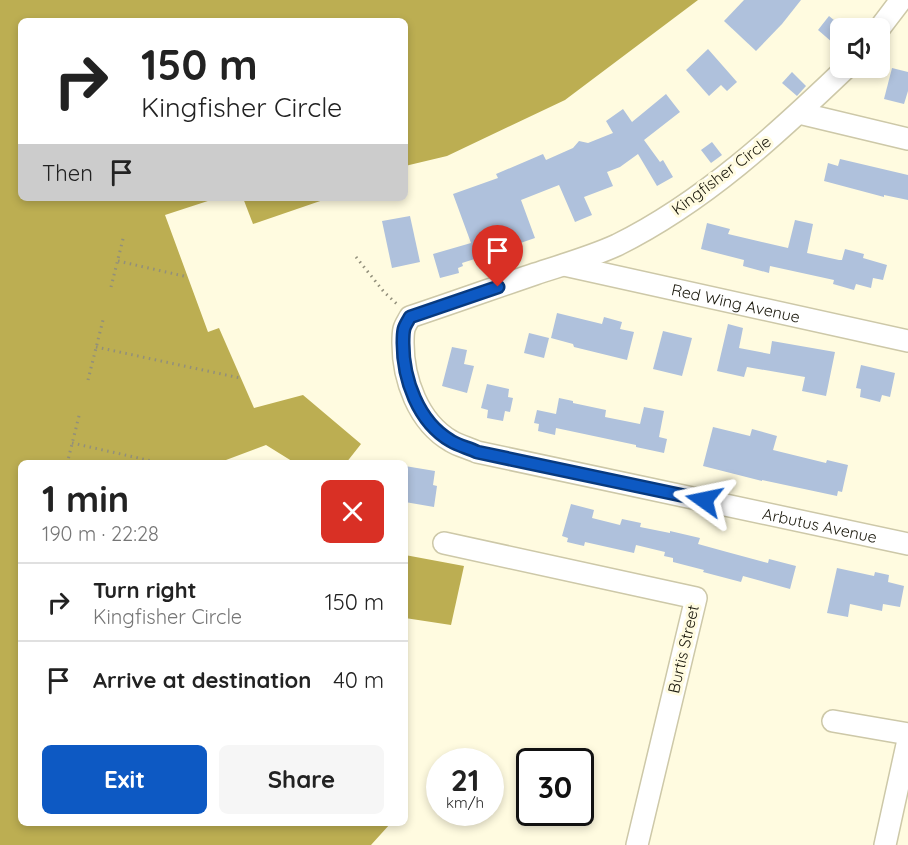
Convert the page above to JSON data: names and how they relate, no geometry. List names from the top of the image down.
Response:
{
  "streets": {
    "street": [
      "Kingfisher Circle",
      "Red Wing Avenue",
      "Arbutus Avenue",
      "Burtis Street"
    ]
  },
  "crossings": [
    ["Kingfisher Circle", "Red Wing Avenue"],
    ["Kingfisher Circle", "Arbutus Avenue"]
  ],
  "page": {
    "turn": ["150 m", "Kingfisher Circle"],
    "then": "Then",
    "heading": ["1 min", "190 m · 22:28"],
    "list": [
      {
        "name": "Turn right",
        "note": "Kingfisher Circle",
        "value": "150 m"
      },
      {
        "name": "Arrive at destination",
        "value": "40 m"
      }
    ],
    "buttons": ["Exit", "Share"],
    "speed": "21 km/h",
    "limit": "30"
  }
}
